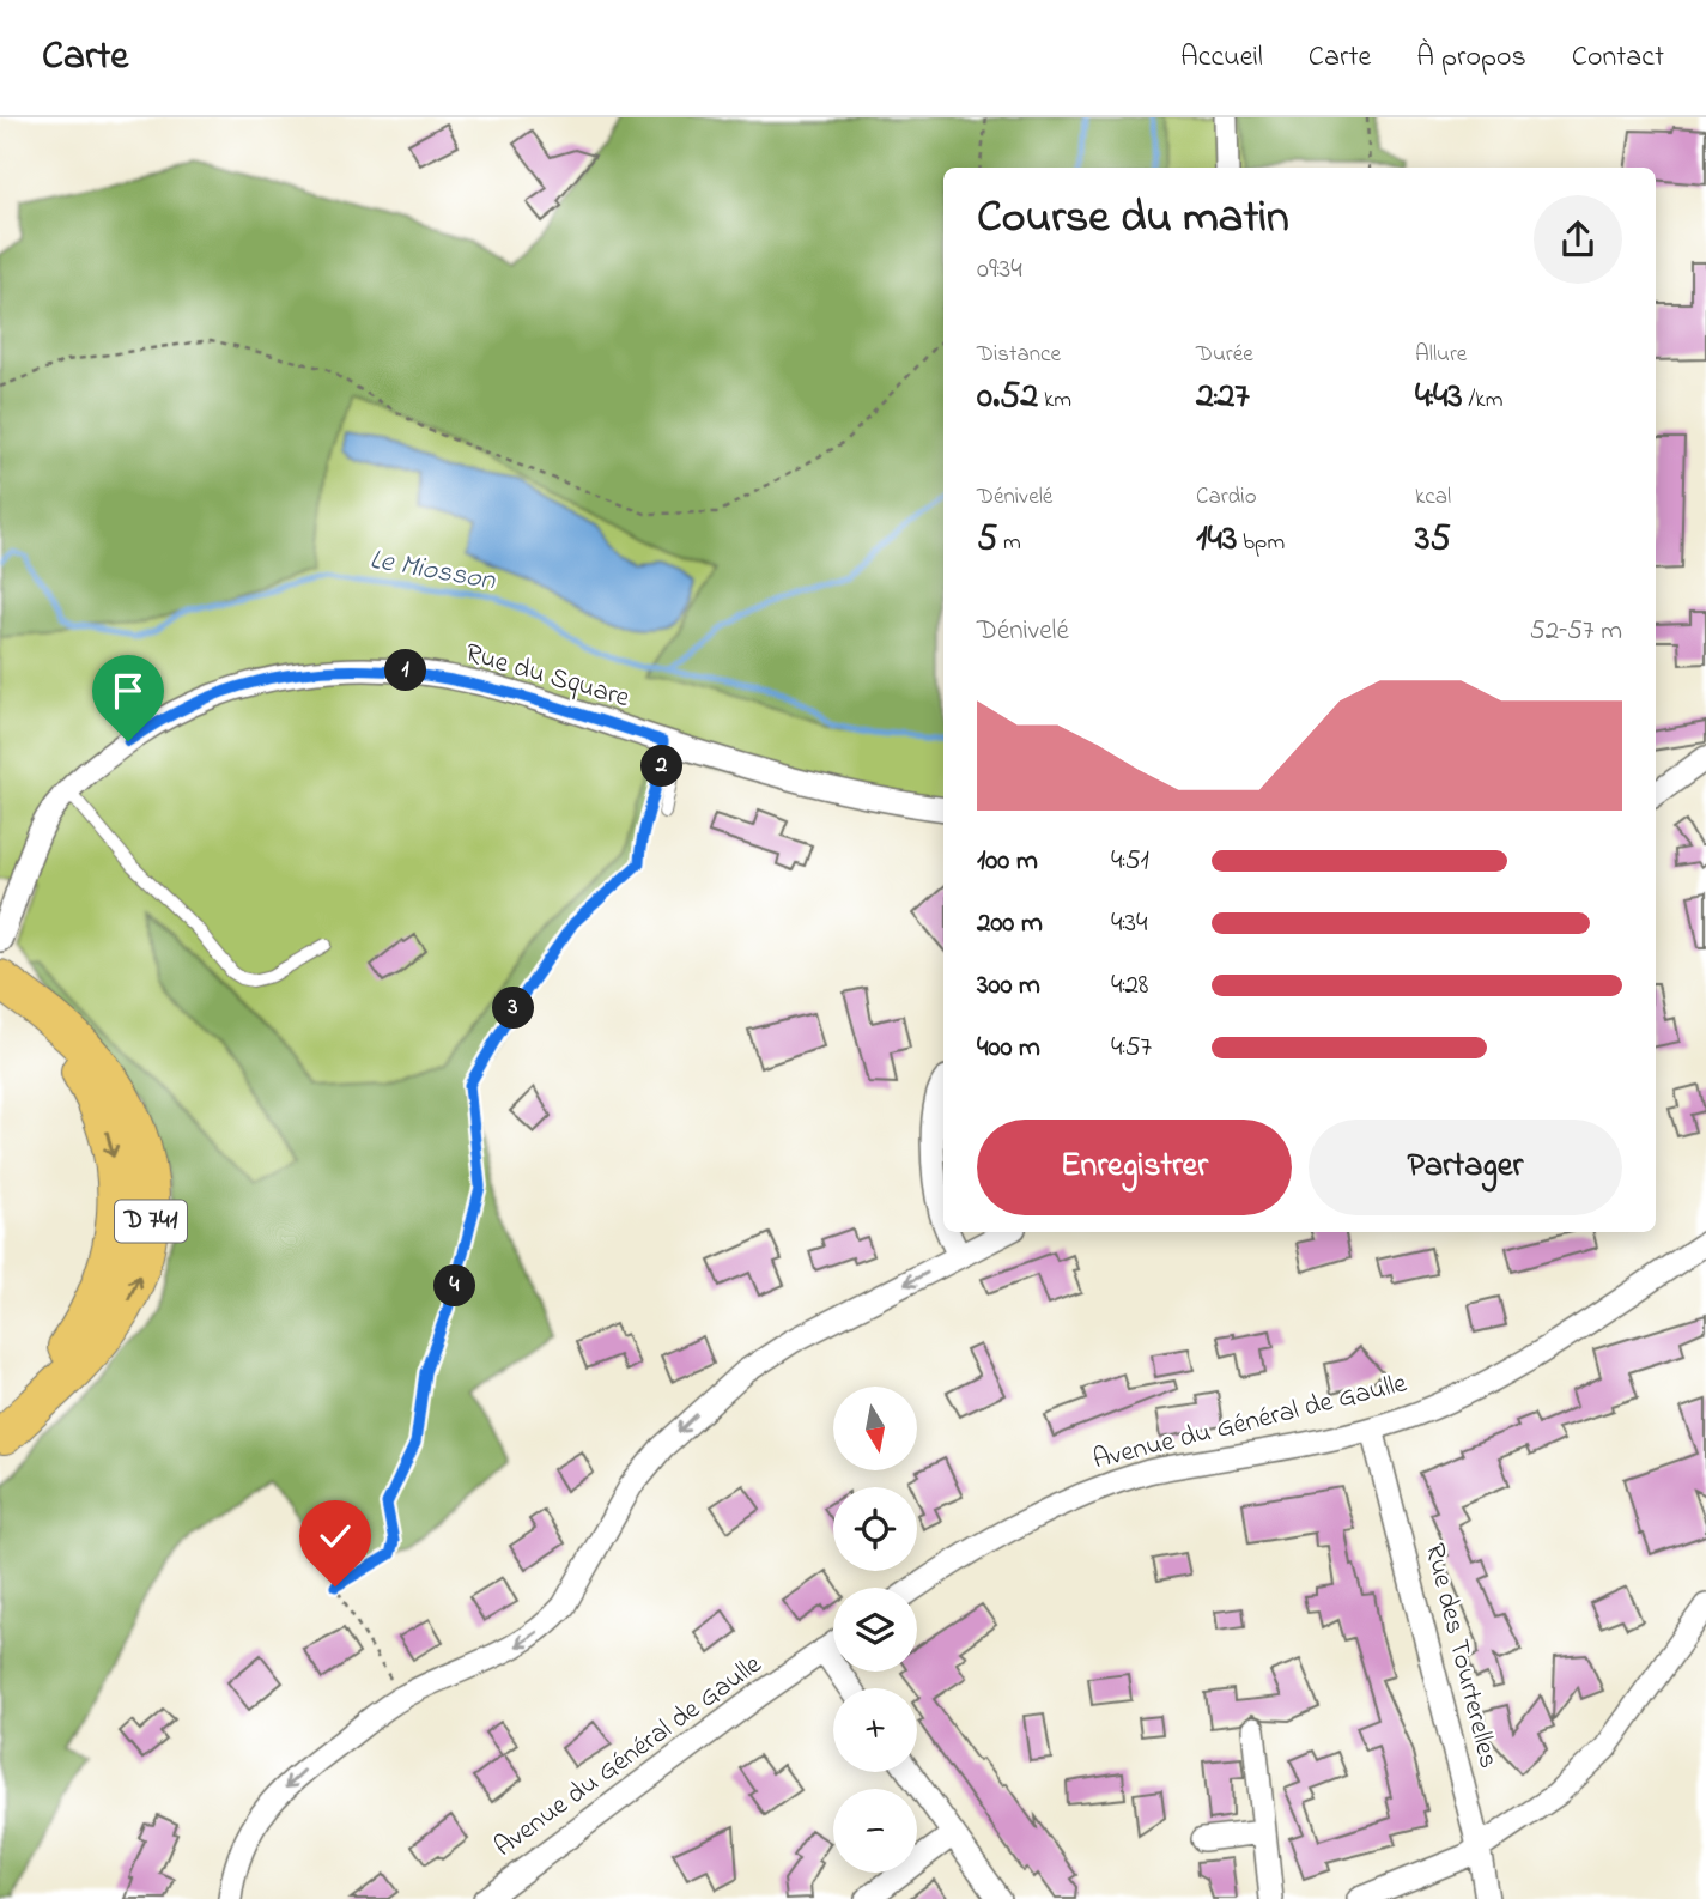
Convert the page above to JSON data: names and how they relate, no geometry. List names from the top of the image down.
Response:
{
  "streets": {
    "main road": ["D 741"],
    "street": ["Rue du Square", "Avenue du Général de Gaulle", "Rue des Tourterelles"]
  },
  "crossings": [
    ["Avenue du Général de Gaulle", "Rue des Tourterelles"]
  ],
  "water": ["Le Miosson"],
  "north": "bottom",
  "page": {
    "header": "Carte",
    "nav": [
      "Accueil",
      "Carte",
      "À propos",
      "Contact"
    ],
    "heading": ["Course du matin", "09:34"],
    "stats": [
      ["Distance", "0.52 km"],
      ["Durée", "2:27"],
      ["Allure", "4:43 /km"],
      ["Dénivelé", "5 m"],
      ["Cardio", "143 bpm"],
      ["kcal", "35"]
    ],
    "chart": ["Dénivelé", "52–57 m"],
    "pins": [
      "1",
      "2",
      "3",
      "4"
    ],
    "list": [
      {
        "name": "100 m",
        "note": "4:51"
      },
      {
        "name": "200 m",
        "note": "4:34"
      },
      {
        "name": "300 m",
        "note": "4:28"
      },
      {
        "name": "400 m",
        "note": "4:57"
      }
    ],
    "buttons": ["Enregistrer", "Partager"],
    "map_buttons": ["+", "−"]
  }
}
